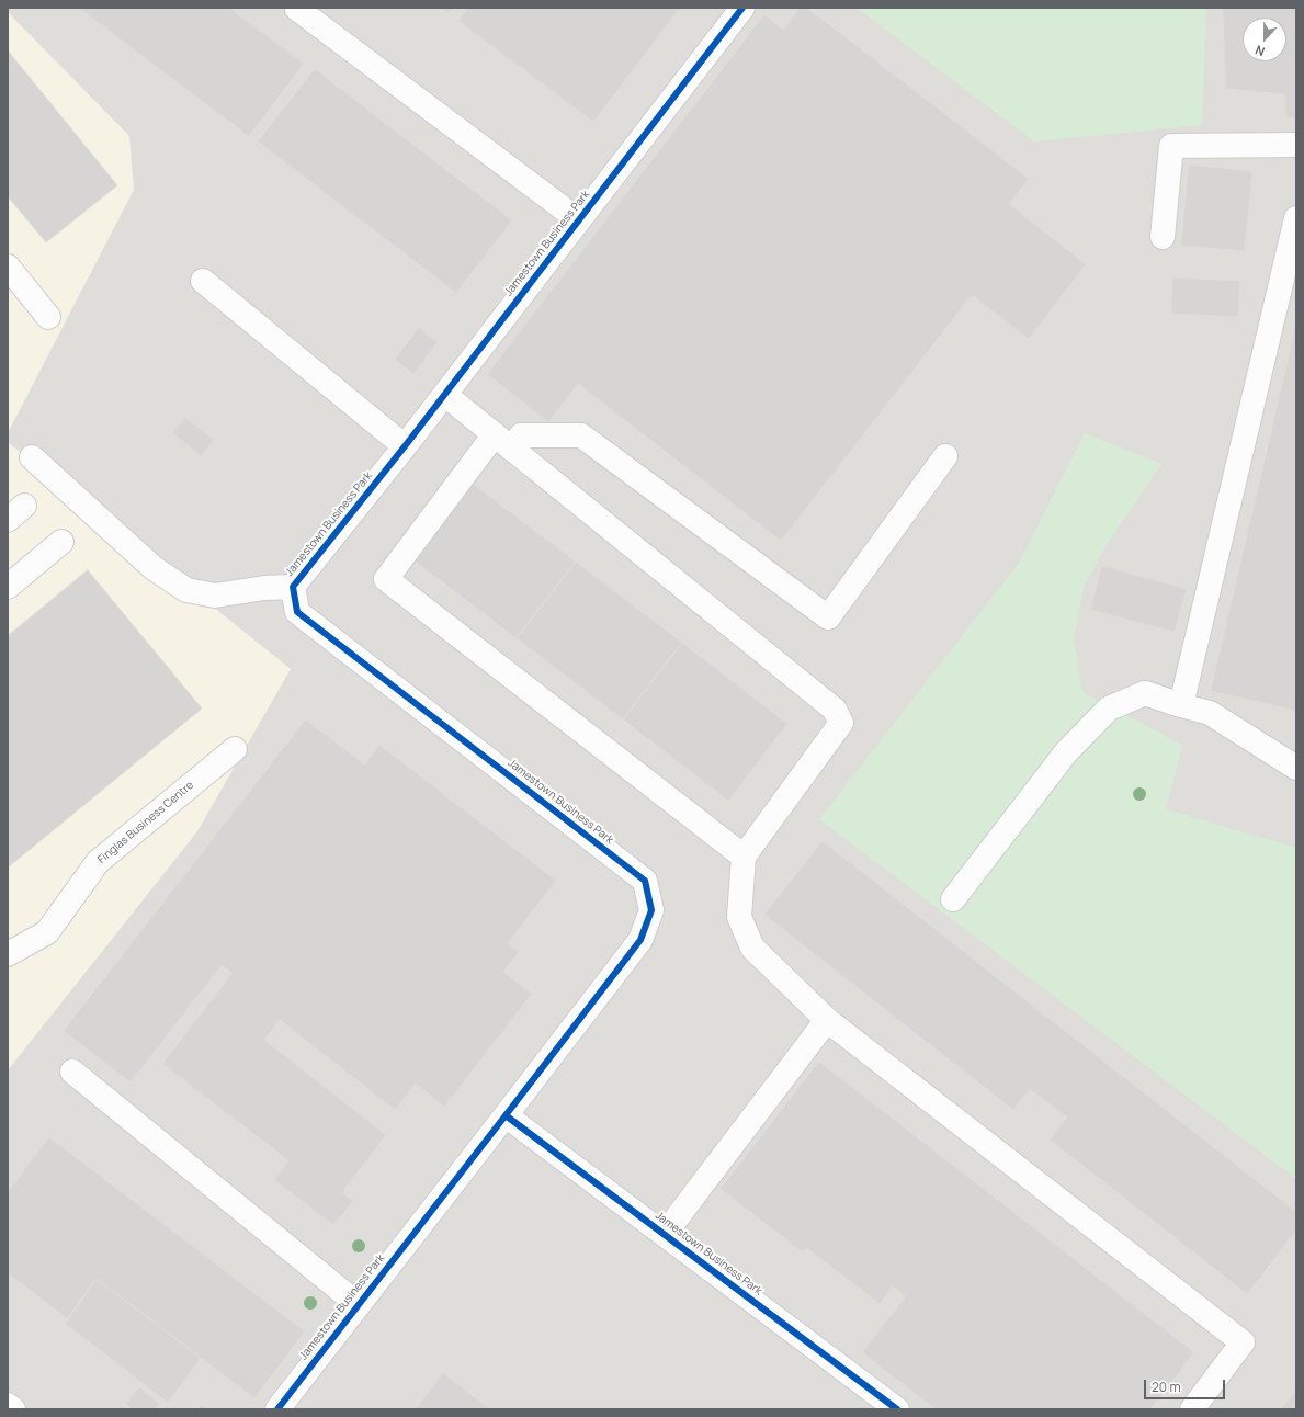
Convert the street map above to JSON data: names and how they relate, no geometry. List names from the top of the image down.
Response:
{
  "streets": {
    "street": ["Jamestown Business Park", "Finglas Business Centre"]
  },
  "scale_bar": "20 m",
  "north": "bottom"
}
